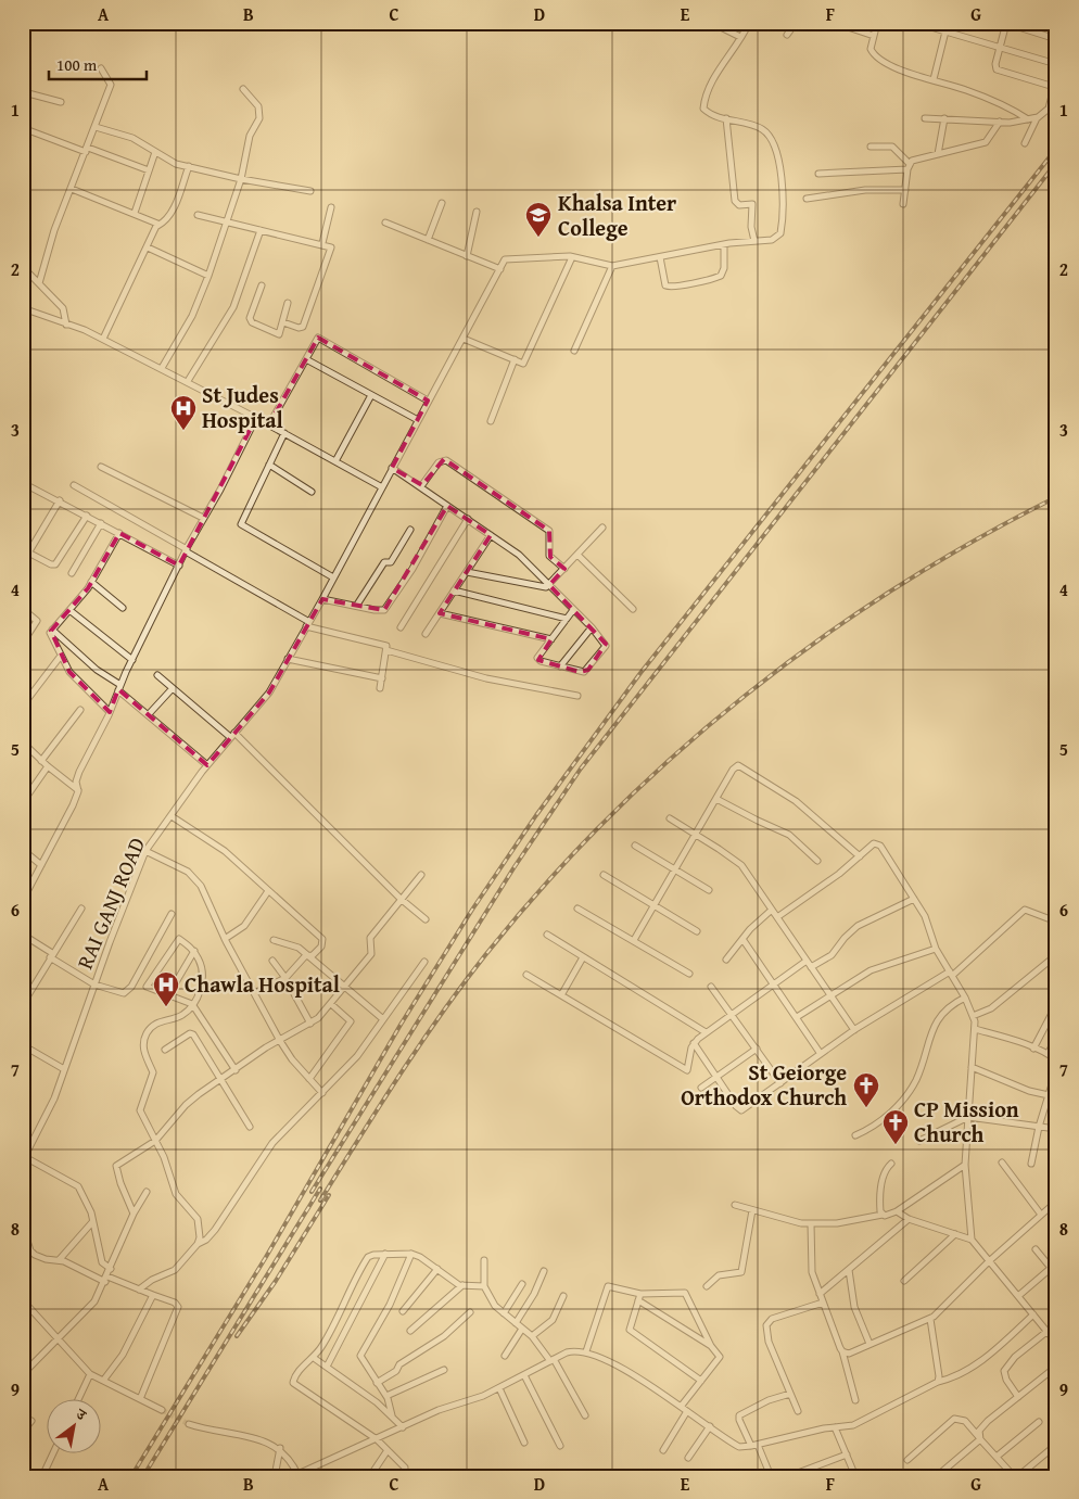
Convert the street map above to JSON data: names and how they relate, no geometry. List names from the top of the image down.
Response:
{
  "streets": {
    "street": ["RAI GANJ ROAD"]
  },
  "places": {
    "school or university": ["Khalsa Inter College"],
    "hospital": ["St Judes Hospital", "Chawla Hospital"],
    "church": ["St Geiorge Orthodox Church", "CP Mission Church"]
  },
  "scale_bar": "100 m",
  "north": "top right",
  "grid": {
    "columns": [
      "A",
      "B",
      "C",
      "D",
      "E",
      "F",
      "G"
    ],
    "rows": [
      "1",
      "2",
      "3",
      "4",
      "5",
      "6",
      "7",
      "8",
      "9"
    ]
  }
}
